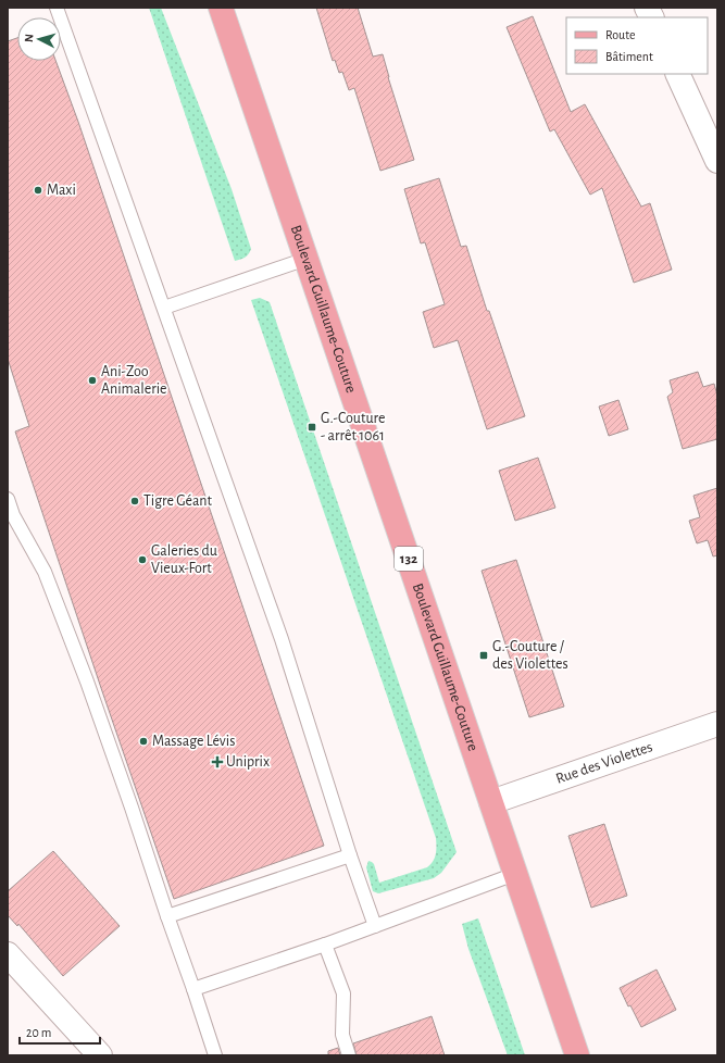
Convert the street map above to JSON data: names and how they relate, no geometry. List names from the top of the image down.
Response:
{
  "streets": {
    "main road": ["Boulevard Guillaume-Couture", "132"],
    "street": ["Rue des Violettes"]
  },
  "crossings": [
    ["Boulevard Guillaume-Couture", "Rue des Violettes"]
  ],
  "places": {
    "other": [
      "Maxi",
      "Ani-Zoo Animalerie",
      "Tigre Géant",
      "Galeries du Vieux-Fort",
      "Massage Lévis"
    ],
    "transit": ["G.-Couture - arrêt 1061", "G.-Couture / des Violettes"],
    "health": ["Uniprix"]
  },
  "legend": ["Route", "Bâtiment"],
  "scale_bar": "20 m",
  "north": "left"
}
